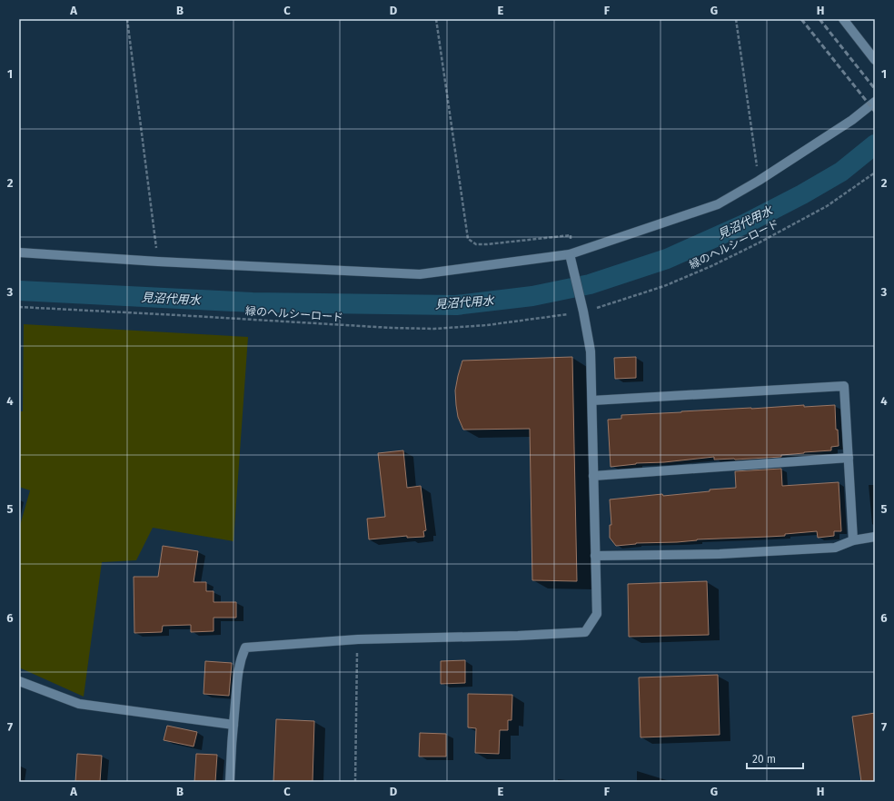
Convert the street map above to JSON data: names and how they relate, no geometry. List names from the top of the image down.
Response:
{
  "streets": {
    "path": ["緑のヘルシーロード"]
  },
  "water": ["見沼代用水"],
  "scale_bar": "20 m",
  "grid": {
    "columns": [
      "A",
      "B",
      "C",
      "D",
      "E",
      "F",
      "G",
      "H"
    ],
    "rows": [
      "1",
      "2",
      "3",
      "4",
      "5",
      "6",
      "7"
    ]
  }
}
